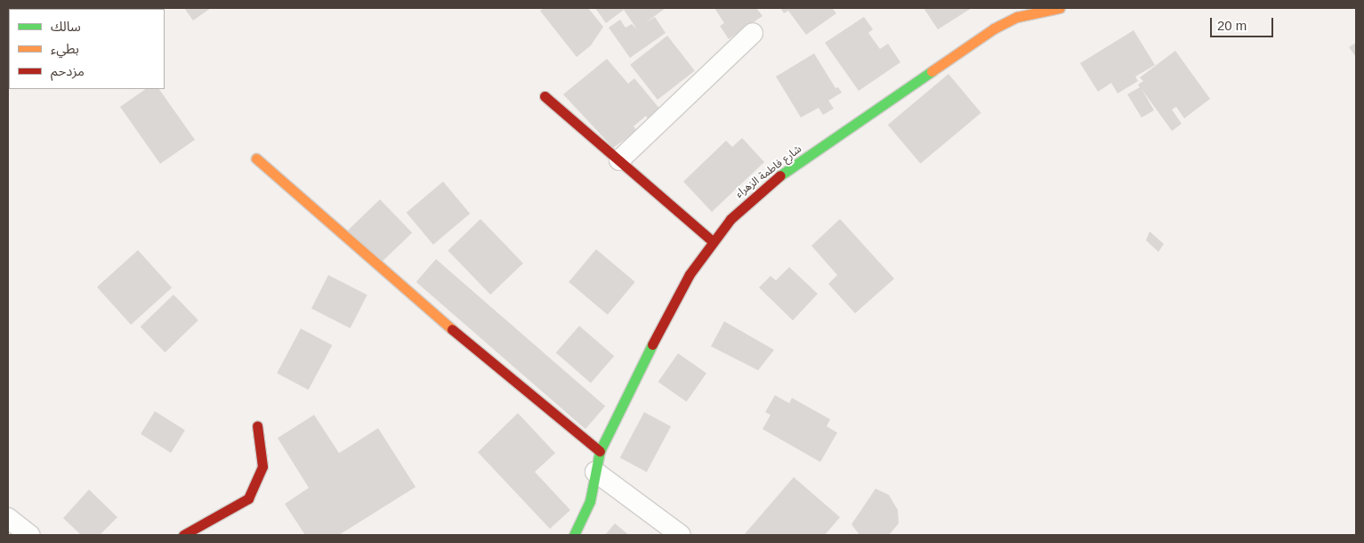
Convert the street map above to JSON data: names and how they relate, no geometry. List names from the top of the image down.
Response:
{
  "streets": {
    "street": ["شارع فاطمة الزهراء"]
  },
  "legend": ["سالك", "بطيء", "مزدحم"],
  "scale_bar": "20 m"
}
